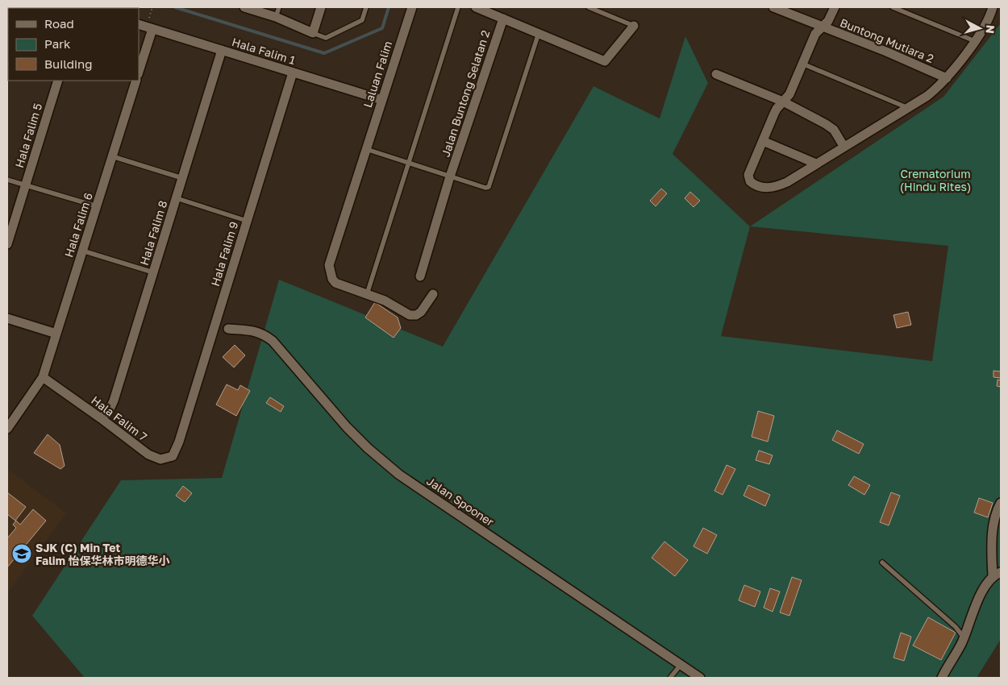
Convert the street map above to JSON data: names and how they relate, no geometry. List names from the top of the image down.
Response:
{
  "streets": {
    "street": [
      "Buntong Mutiara 2",
      "Hala Falim 1",
      "Laluan Falim",
      "Jalan Buntong Selatan 2",
      "Hala Falim 5",
      "Hala Falim 6",
      "Hala Falim 8",
      "Hala Falim 9",
      "Hala Falim 7",
      "Jalan Spooner"
    ]
  },
  "crossings": [
    ["Hala Falim 1", "Laluan Falim"],
    ["Hala Falim 1", "Hala Falim 8"],
    ["Hala Falim 1", "Hala Falim 9"],
    ["Hala Falim 6", "Hala Falim 7"],
    ["Hala Falim 8", "Hala Falim 7"],
    ["Hala Falim 9", "Hala Falim 7"]
  ],
  "parks": ["Crematorium (Hindu Rites)"],
  "places": {
    "school or university": ["SJK (C) Min Tet Falim 怡保华林市明德华小"]
  },
  "legend": ["Road", "Park", "Building"],
  "north": "right"
}
